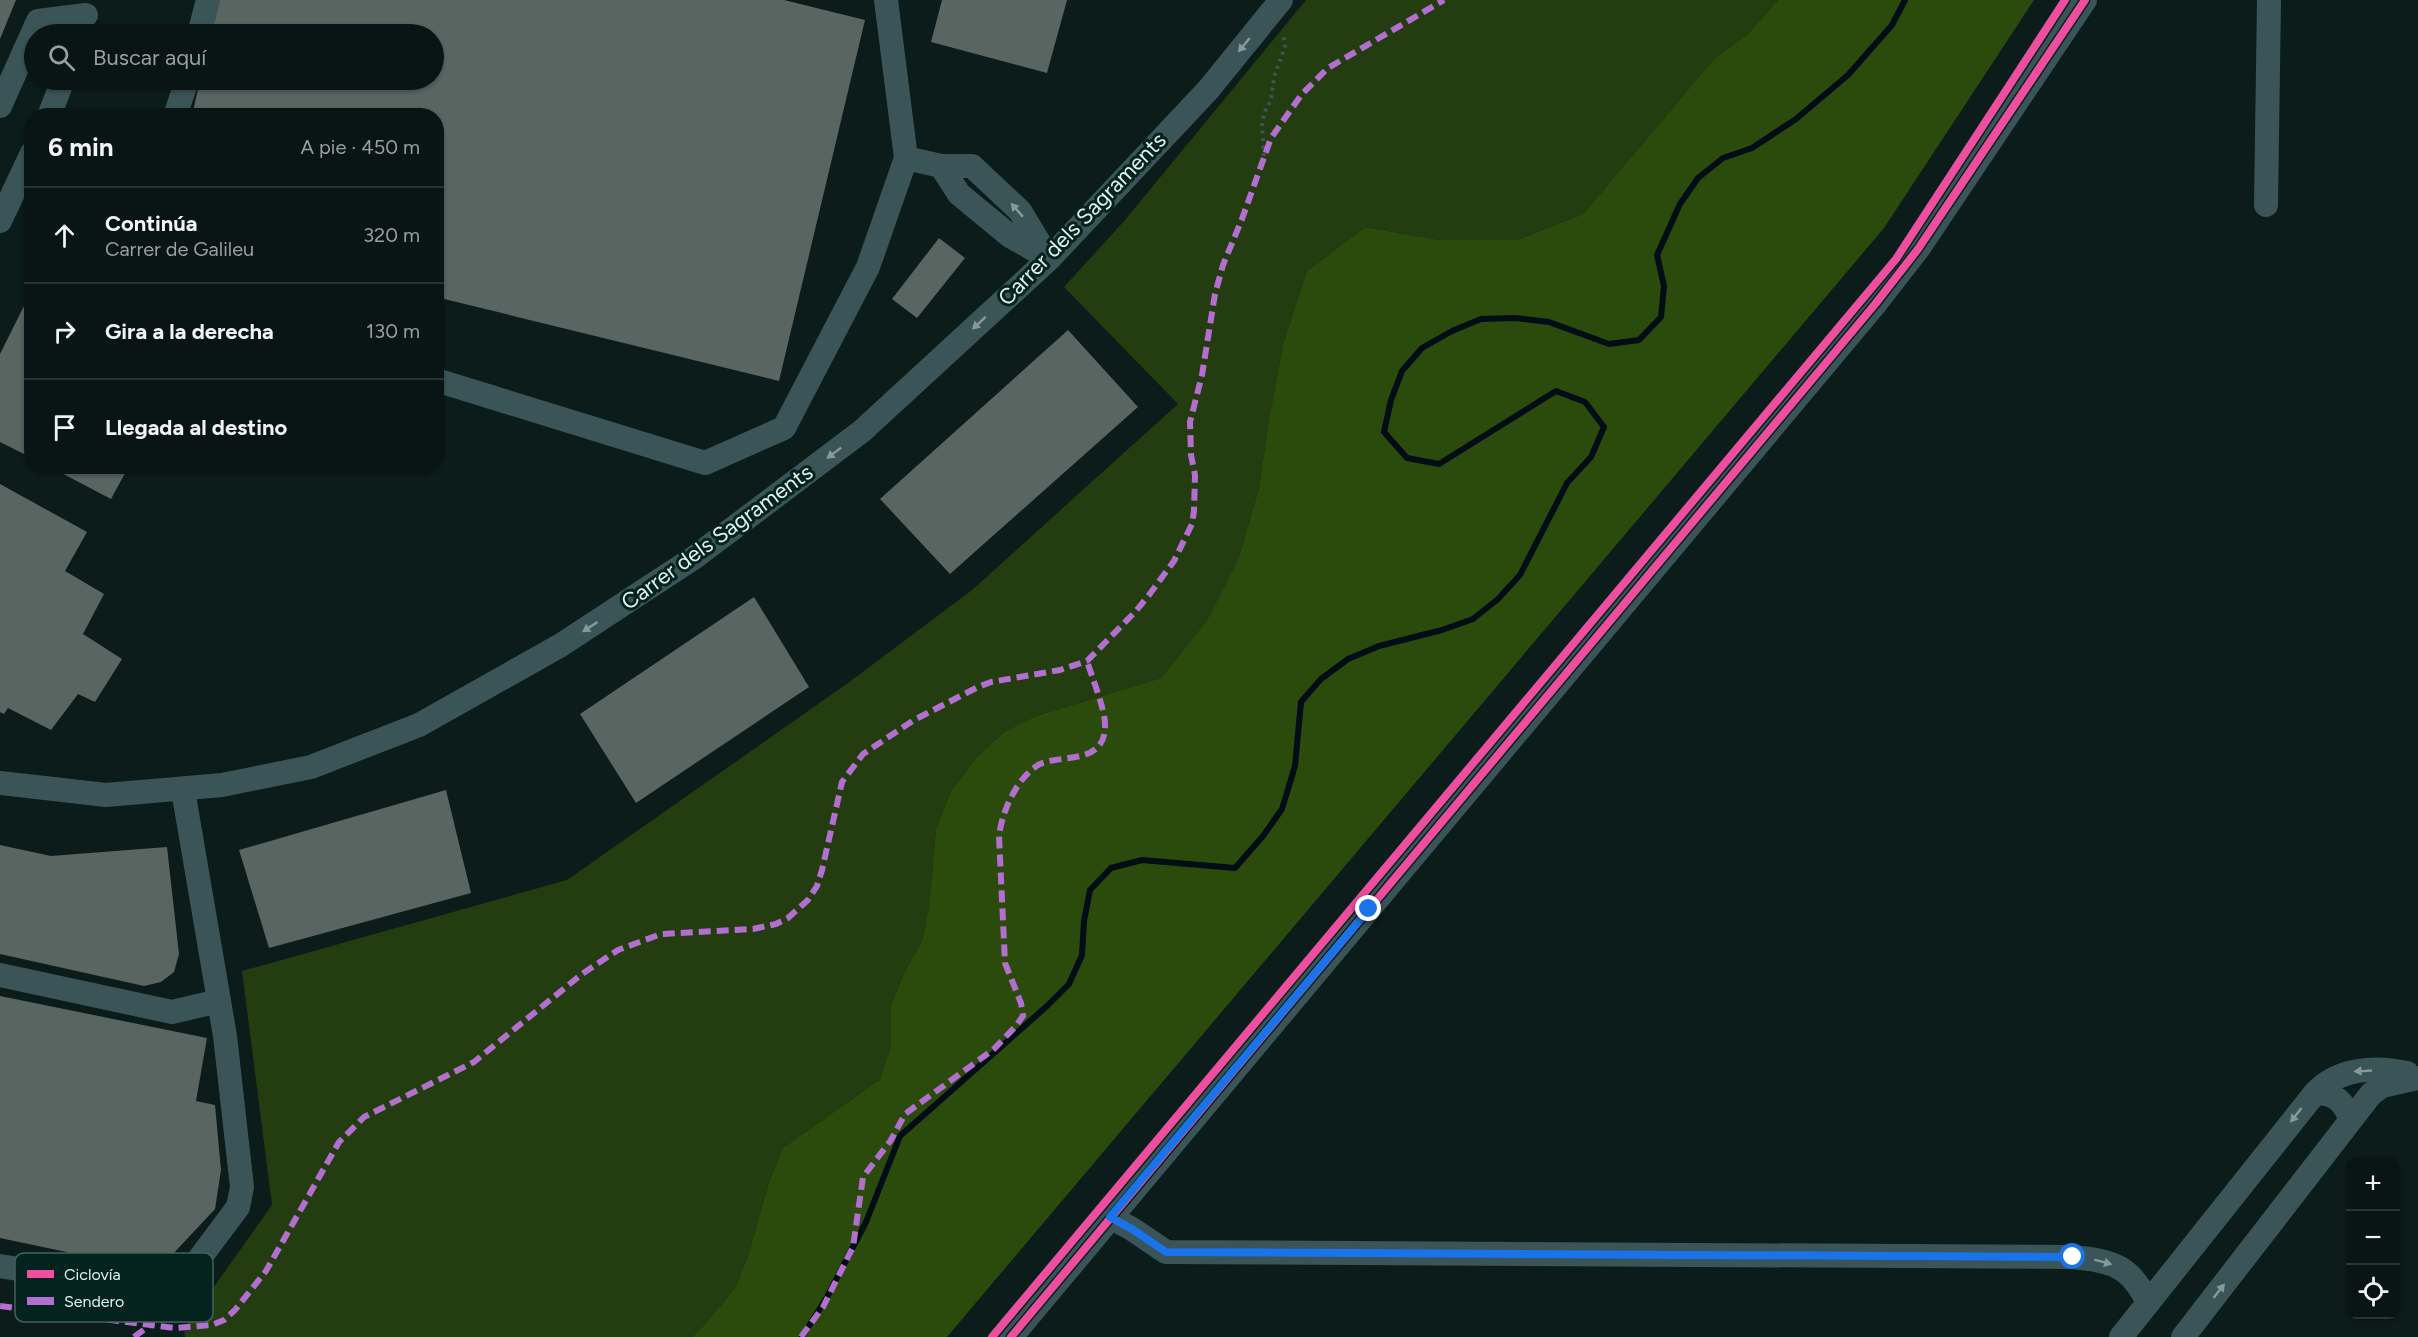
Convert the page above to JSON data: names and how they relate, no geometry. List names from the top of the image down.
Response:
{
  "streets": {
    "street": ["Carrer dels Sagraments"]
  },
  "one_way": ["Carrer dels Sagraments"],
  "legend": ["Ciclovía", "Sendero"],
  "page": {
    "search": "Buscar aquí",
    "heading": ["6 min", "A pie · 450 m"],
    "list": [
      ["Continúa", "Carrer de Galileu", "320 m"],
      ["Gira a la derecha", "130 m"],
      "Llegada al destino"
    ],
    "map_buttons": ["+", "−"]
  }
}
